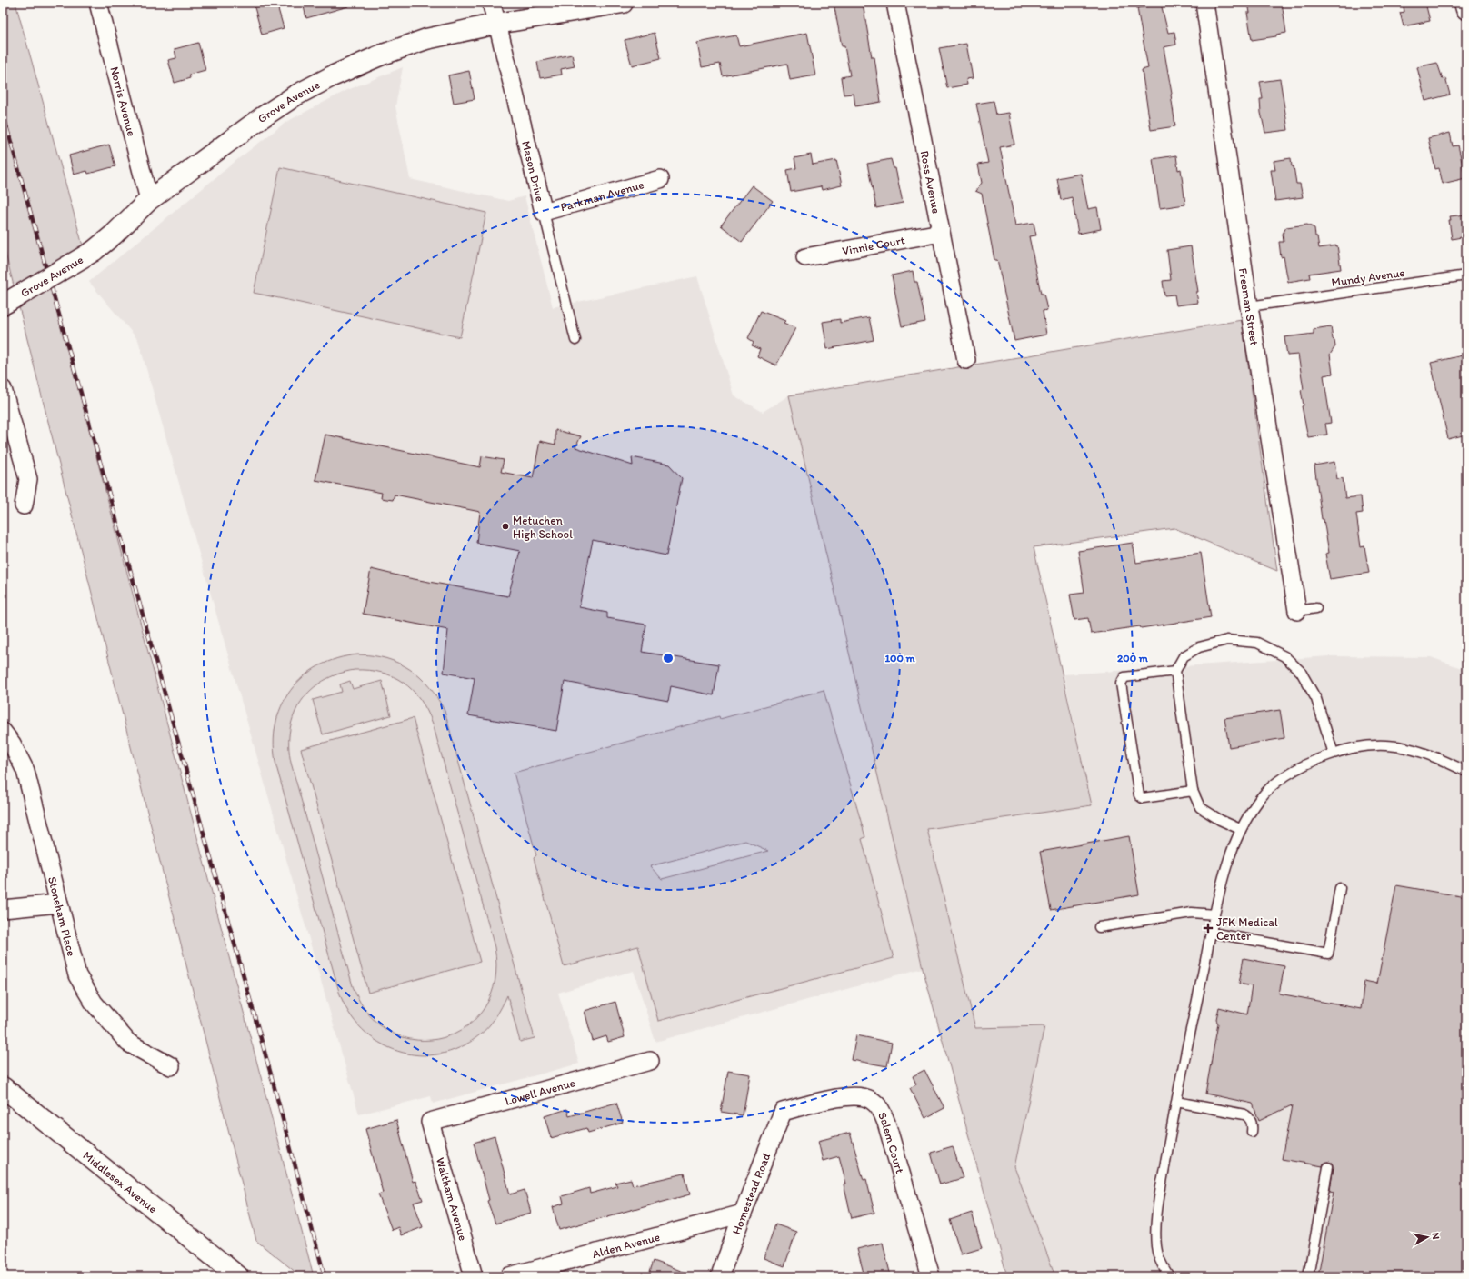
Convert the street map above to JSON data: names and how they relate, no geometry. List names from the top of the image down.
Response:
{
  "streets": {
    "street": [
      "Norris Avenue",
      "Grove Avenue",
      "Mason Drive",
      "Ross Avenue",
      "Parkman Avenue",
      "Vinnie Court",
      "Freeman Street",
      "Stoneham Place",
      "Lowell Avenue",
      "Salem Court",
      "Middlesex Avenue",
      "Homestead Road",
      "Waltham Avenue",
      "Alden Avenue"
    ],
    "lane": ["Mundy Avenue"]
  },
  "crossings": [
    ["Norris Avenue", "Grove Avenue"],
    ["Grove Avenue", "Mason Drive"],
    ["Mason Drive", "Parkman Avenue"],
    ["Ross Avenue", "Vinnie Court"],
    ["Mundy Avenue", "Freeman Street"],
    ["Lowell Avenue", "Waltham Avenue"],
    ["Salem Court", "Homestead Road"],
    ["Homestead Road", "Alden Avenue"]
  ],
  "places": {
    "other": ["Metuchen High School"],
    "health": ["JFK Medical Center"]
  },
  "north": "right",
  "rings": ["100 m", "200 m"]
}
